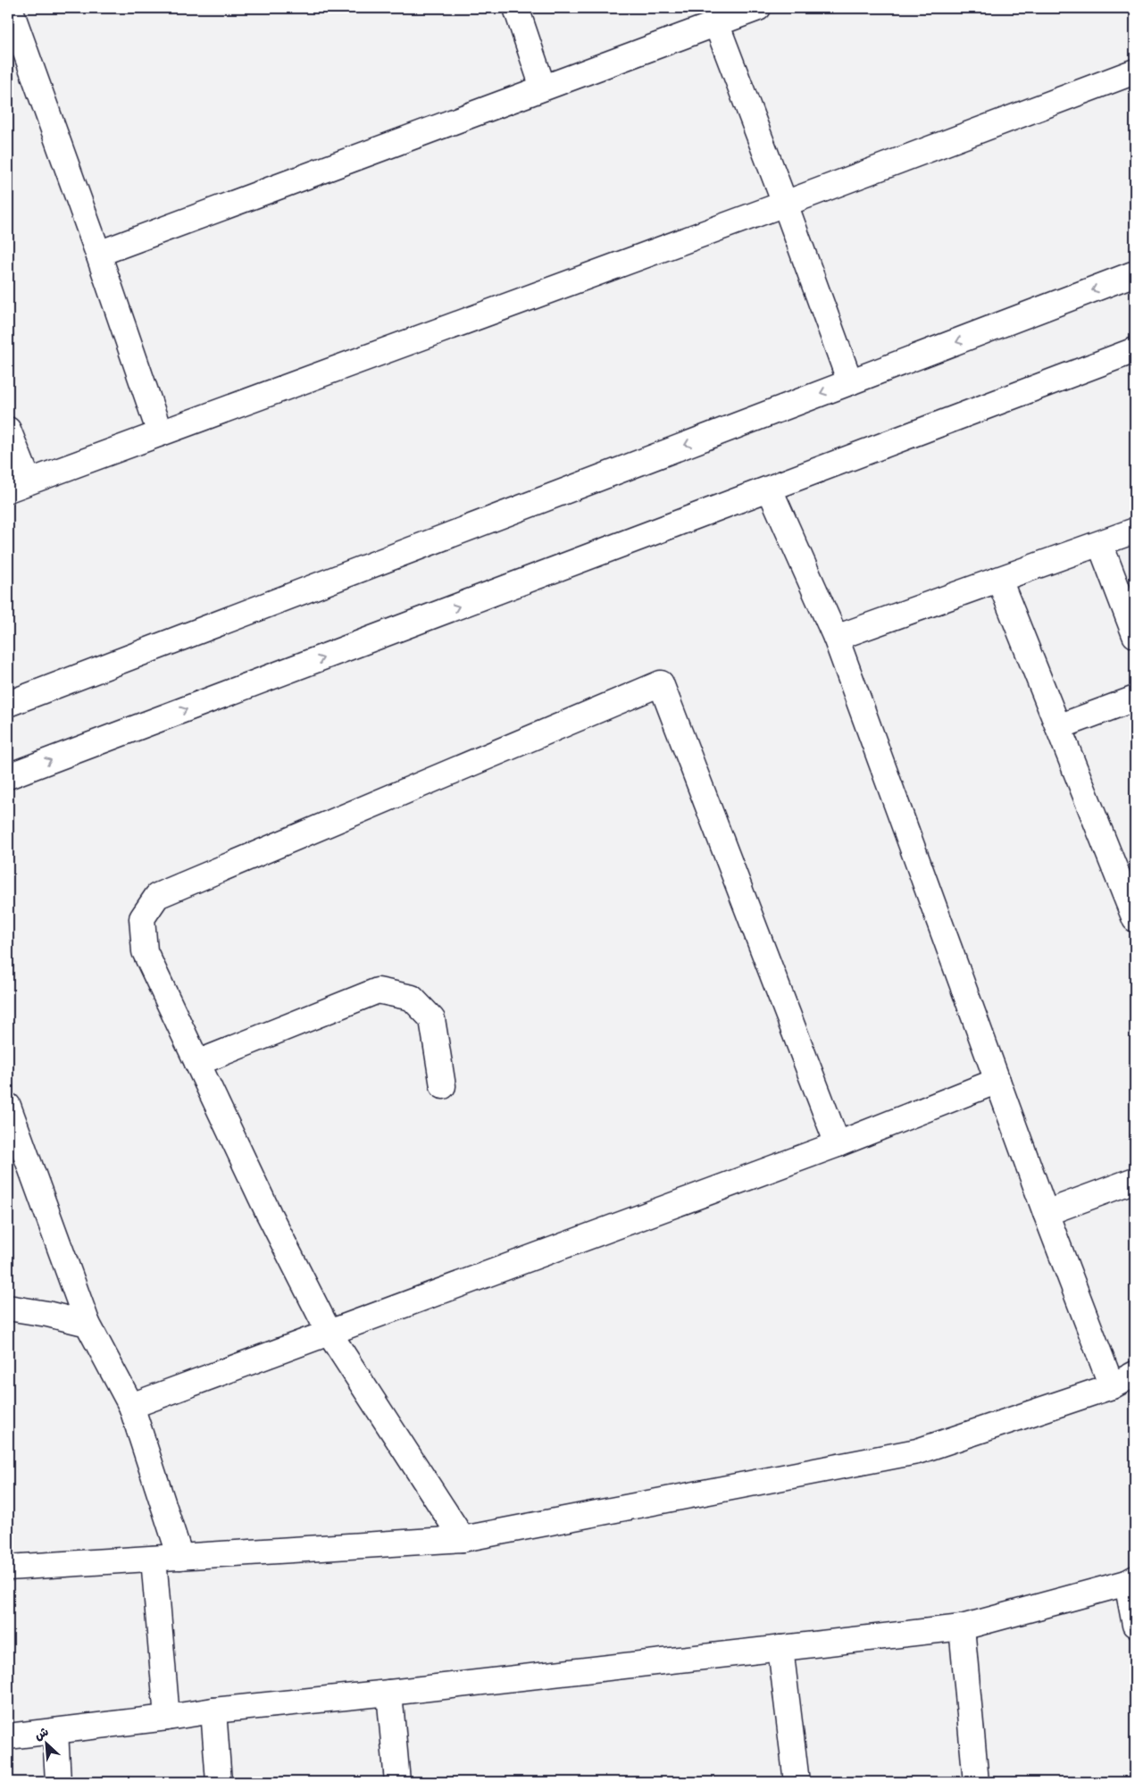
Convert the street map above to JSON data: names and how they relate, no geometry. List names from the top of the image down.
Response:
{
  "north": "top left"
}
